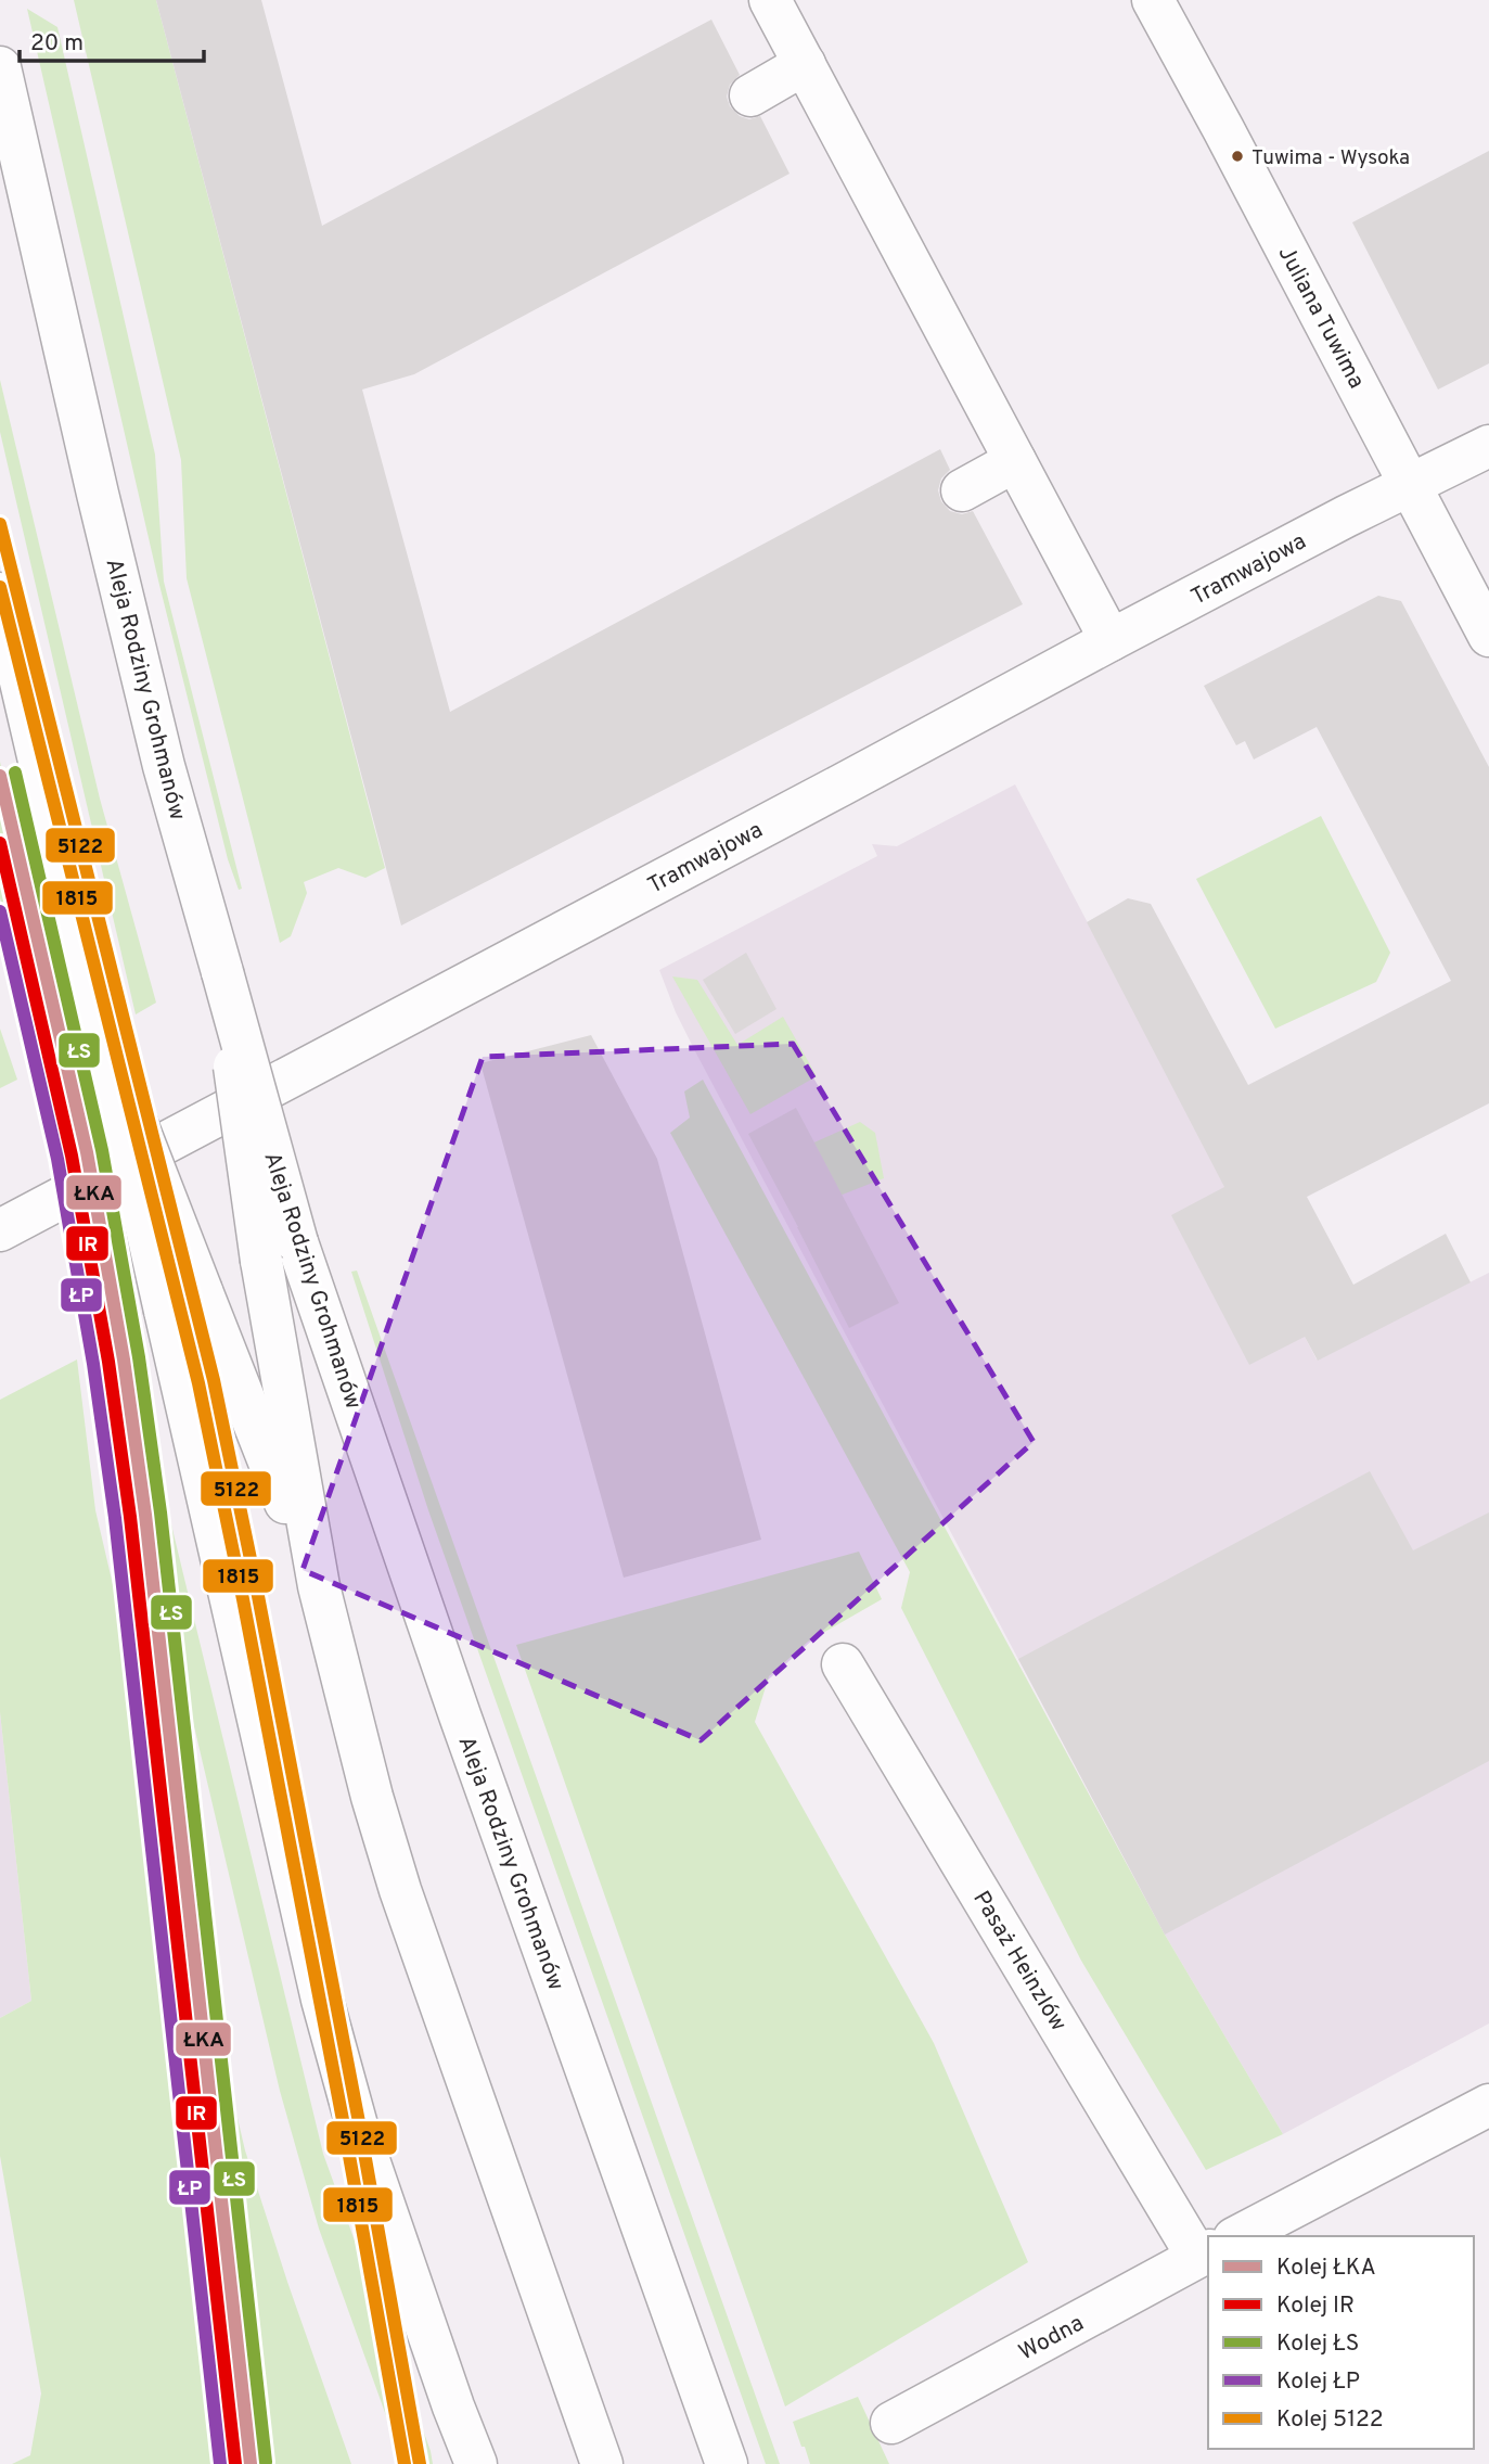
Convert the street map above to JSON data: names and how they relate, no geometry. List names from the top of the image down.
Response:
{
  "streets": {
    "main road": [
      "Juliana Tuwima",
      "Tramwajowa",
      "Aleja Rodziny Grohmanów",
      "Pasaż Heinzlów",
      "Wodna"
    ]
  },
  "crossings": [
    ["Juliana Tuwima", "Tramwajowa"],
    ["Pasaż Heinzlów", "Wodna"]
  ],
  "places": ["Tuwima - Wysoka"],
  "lines": [
    "rail line 5122",
    "transit line 1815",
    "rail line ŁS",
    "rail line ŁKA",
    "rail line IR",
    "rail line ŁP"
  ],
  "legend": [
    "Kolej ŁKA",
    "Kolej IR",
    "Kolej ŁS",
    "Kolej ŁP",
    "Kolej 5122"
  ],
  "scale_bar": "20 m"
}
